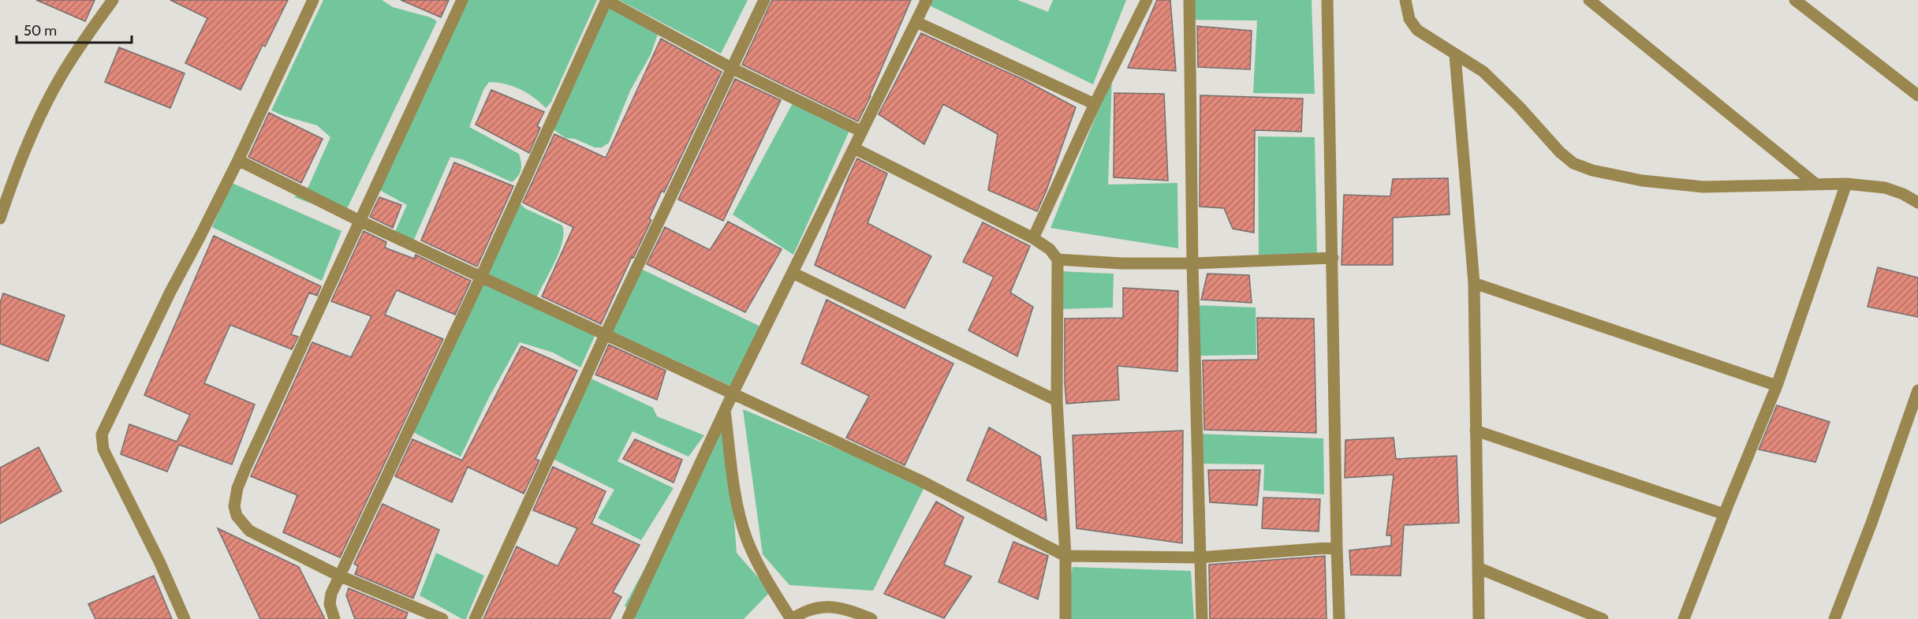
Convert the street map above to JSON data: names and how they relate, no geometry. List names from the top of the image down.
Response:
{
  "scale_bar": "50 m"
}
